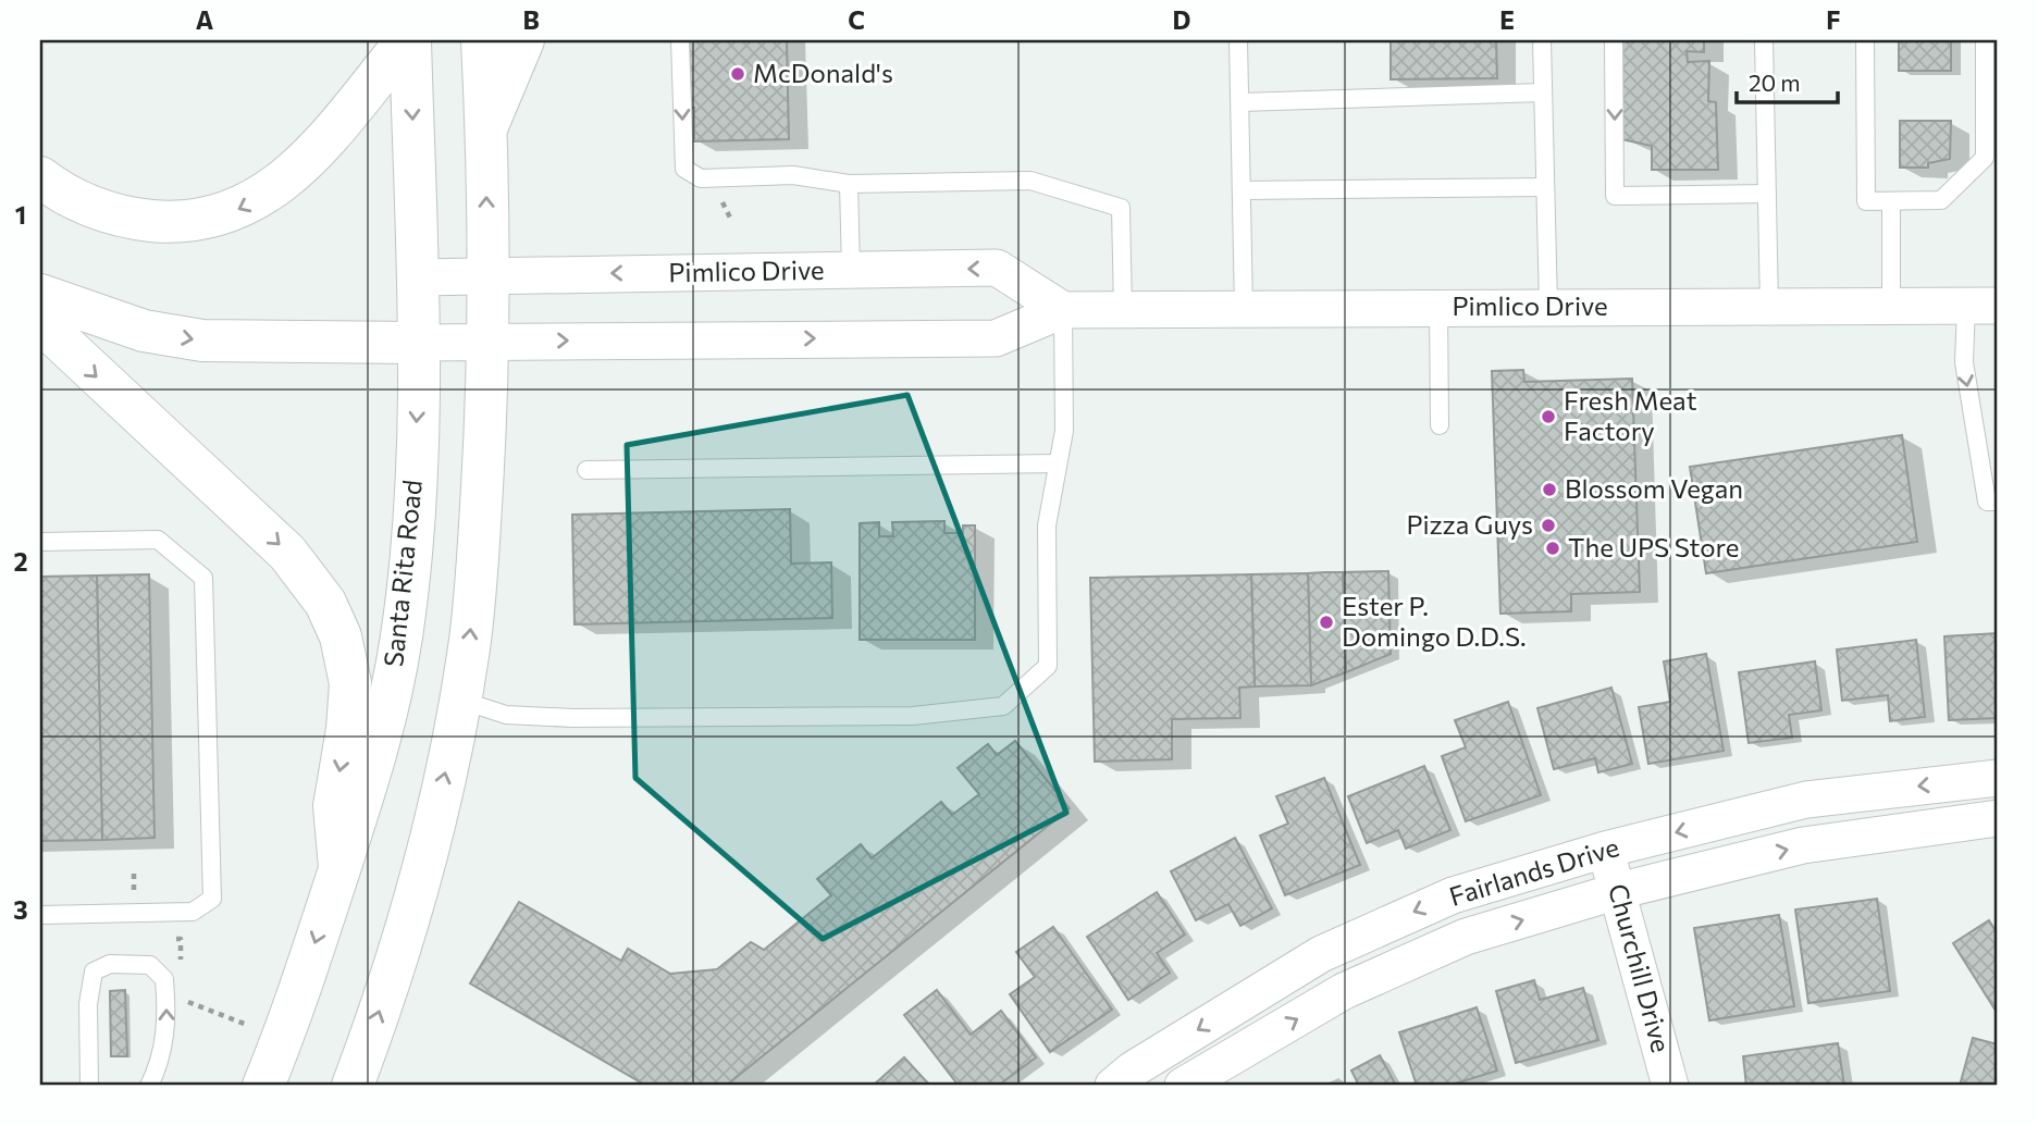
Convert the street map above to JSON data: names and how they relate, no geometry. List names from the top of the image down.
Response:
{
  "streets": {
    "main road": ["Santa Rita Road"],
    "street": ["Pimlico Drive", "Fairlands Drive", "Churchill Drive"]
  },
  "crossings": [
    ["Pimlico Drive", "Santa Rita Road"],
    ["Fairlands Drive", "Churchill Drive"]
  ],
  "places": [
    "McDonald's",
    "Fresh Meat Factory",
    "Blossom Vegan",
    "Pizza Guys",
    "The UPS Store",
    "Ester P. Domingo D.D.S."
  ],
  "scale_bar": "20 m",
  "grid": {
    "columns": [
      "A",
      "B",
      "C",
      "D",
      "E",
      "F"
    ],
    "rows": ["1", "2", "3"]
  }
}
